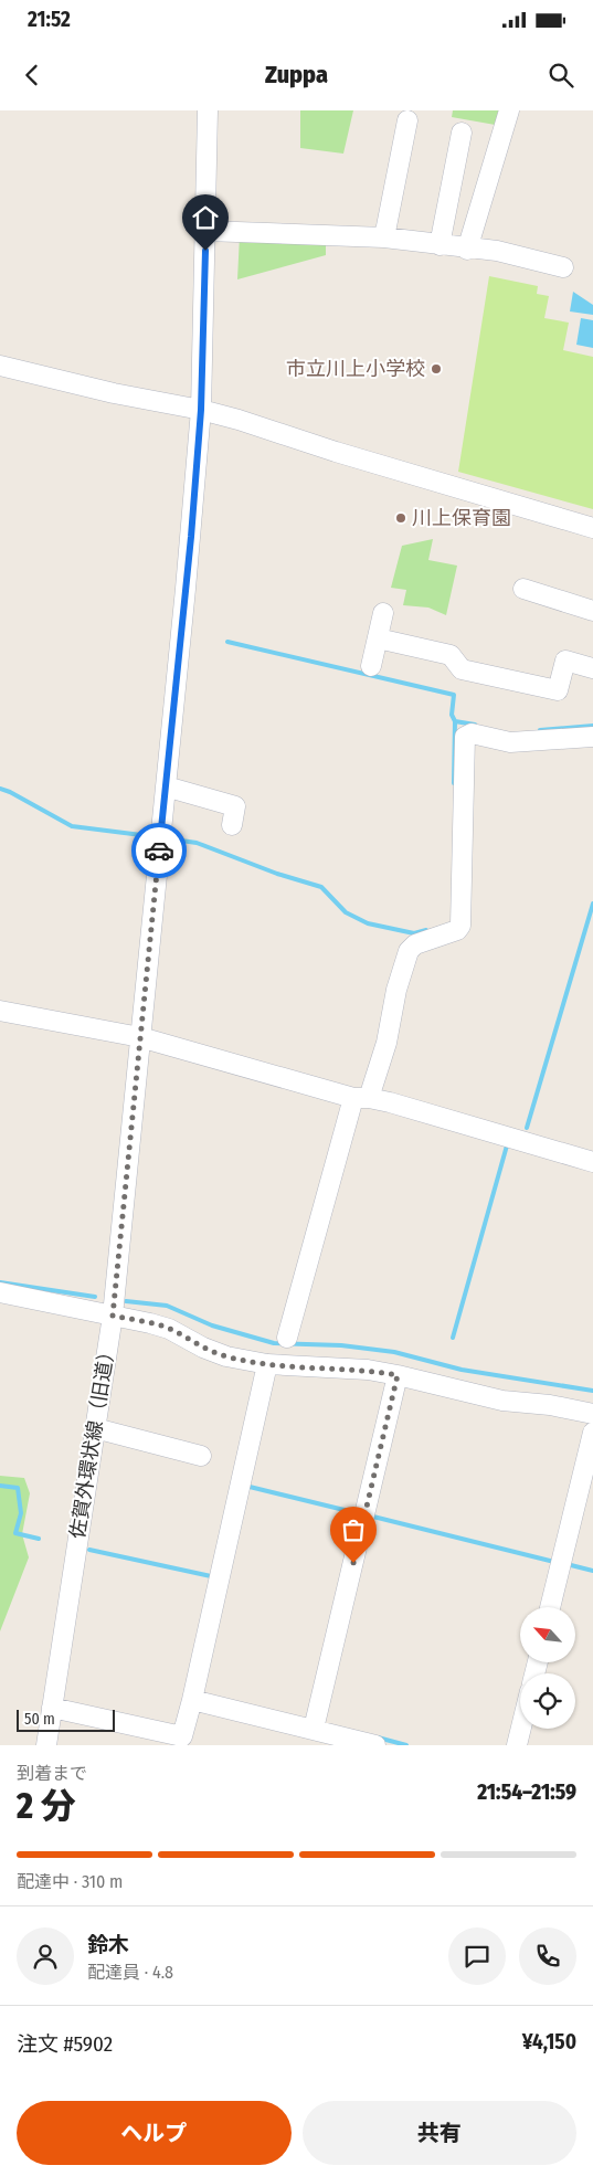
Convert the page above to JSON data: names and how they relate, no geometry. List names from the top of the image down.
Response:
{
  "streets": {
    "street": ["佐賀外環状線（旧道）"]
  },
  "places": ["市立川上小学校", "川上保育園"],
  "scale_bar": "50 m",
  "north": "top left",
  "page": {
    "status": "21:52",
    "header": "Zuppa",
    "scale": "50 m",
    "heading": ["2 分", "到着まで", "21:54–21:59"],
    "panel": [
      "鈴木",
      "配達員 · 4.8",
      "注文 #5902",
      "¥4,150"
    ],
    "bar": "配達中 · 310 m",
    "buttons": ["ヘルプ", "共有"]
  }
}
